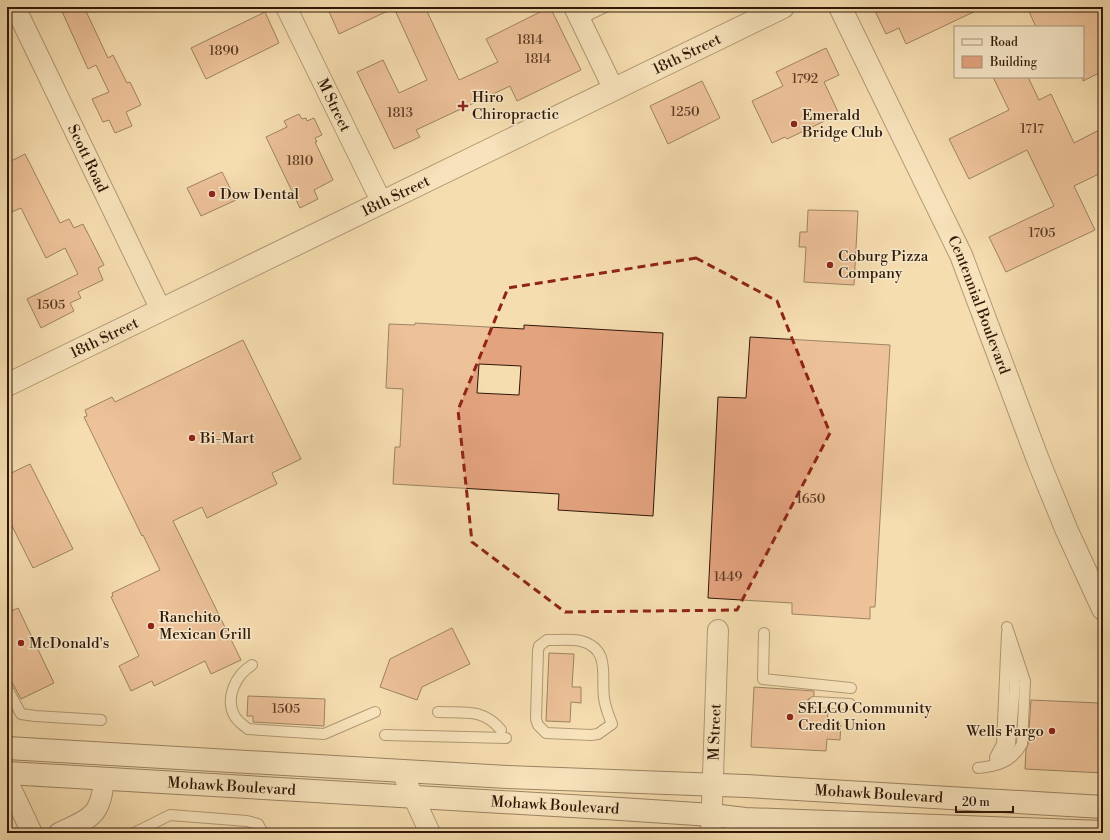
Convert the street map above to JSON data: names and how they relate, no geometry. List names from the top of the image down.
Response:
{
  "streets": {
    "main road": ["18th Street", "Centennial Boulevard", "Mohawk Boulevard"],
    "street": ["M Street", "Scott Road"]
  },
  "crossings": [
    ["18th Street", "M Street"],
    ["18th Street", "Scott Road"],
    ["M Street", "Mohawk Boulevard"]
  ],
  "places": {
    "health": ["Hiro Chiropractic"],
    "other": [
      "Emerald Bridge Club",
      "Dow Dental",
      "Coburg Pizza Company",
      "Bi-Mart",
      "Ranchito Mexican Grill",
      "McDonald's",
      "SELCO Community Credit Union",
      "Wells Fargo"
    ]
  },
  "house_numbers": [
    "1814",
    "1890",
    "1814",
    "1792",
    "1250",
    "1813",
    "1717",
    "1810",
    "1705",
    "1505",
    "1650",
    "1449",
    "1505"
  ],
  "legend": ["Road", "Building"],
  "scale_bar": "20 m"
}
